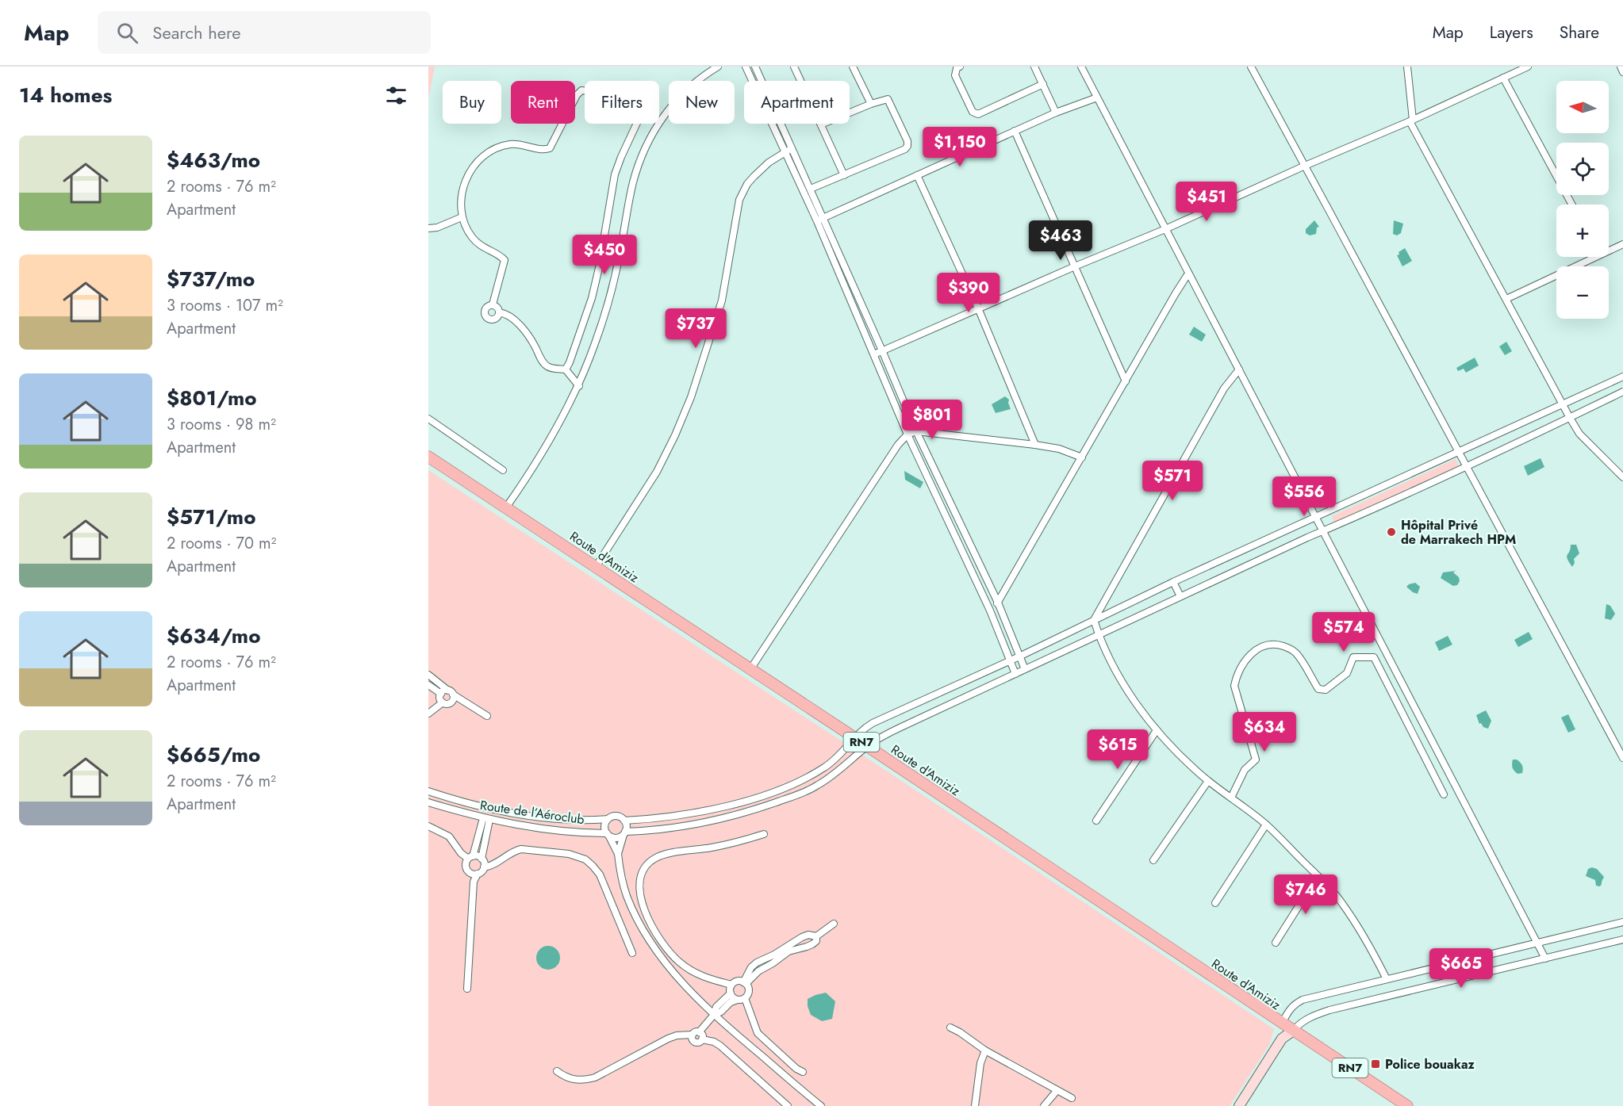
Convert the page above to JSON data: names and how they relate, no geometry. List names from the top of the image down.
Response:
{
  "streets": {
    "main road": ["Route d'Amiziz", "RN7"],
    "street": ["Route de l’Aéroclub"]
  },
  "places": {
    "other": ["Hôpital Privé de Marrakech HPM"],
    "transit": ["Police bouakaz"]
  },
  "north": "left",
  "page": {
    "header": "Map",
    "search": "Search here",
    "nav": ["Map", "Layers", "Share"],
    "heading": "14 homes",
    "map_buttons": ["+", "−"],
    "chip": [
      "Buy",
      "Rent",
      "Filters",
      "New",
      "Apartment"
    ],
    "list": [
      {
        "name": "$463/mo",
        "note": "2 rooms · 76 m² · Apartment"
      },
      {
        "name": "$737/mo",
        "note": "3 rooms · 107 m² · Apartment"
      },
      {
        "name": "$801/mo",
        "note": "3 rooms · 98 m² · Apartment"
      },
      {
        "name": "$571/mo",
        "note": "2 rooms · 70 m² · Apartment"
      },
      {
        "name": "$634/mo",
        "note": "2 rooms · 76 m² · Apartment"
      },
      {
        "name": "$665/mo",
        "note": "2 rooms · 76 m² · Apartment"
      }
    ],
    "price": [
      "$1,150",
      "$451",
      "$463",
      "$450",
      "$390",
      "$737",
      "$801",
      "$571",
      "$556",
      "$574",
      "$634",
      "$615",
      "$746",
      "$665"
    ]
  }
}
